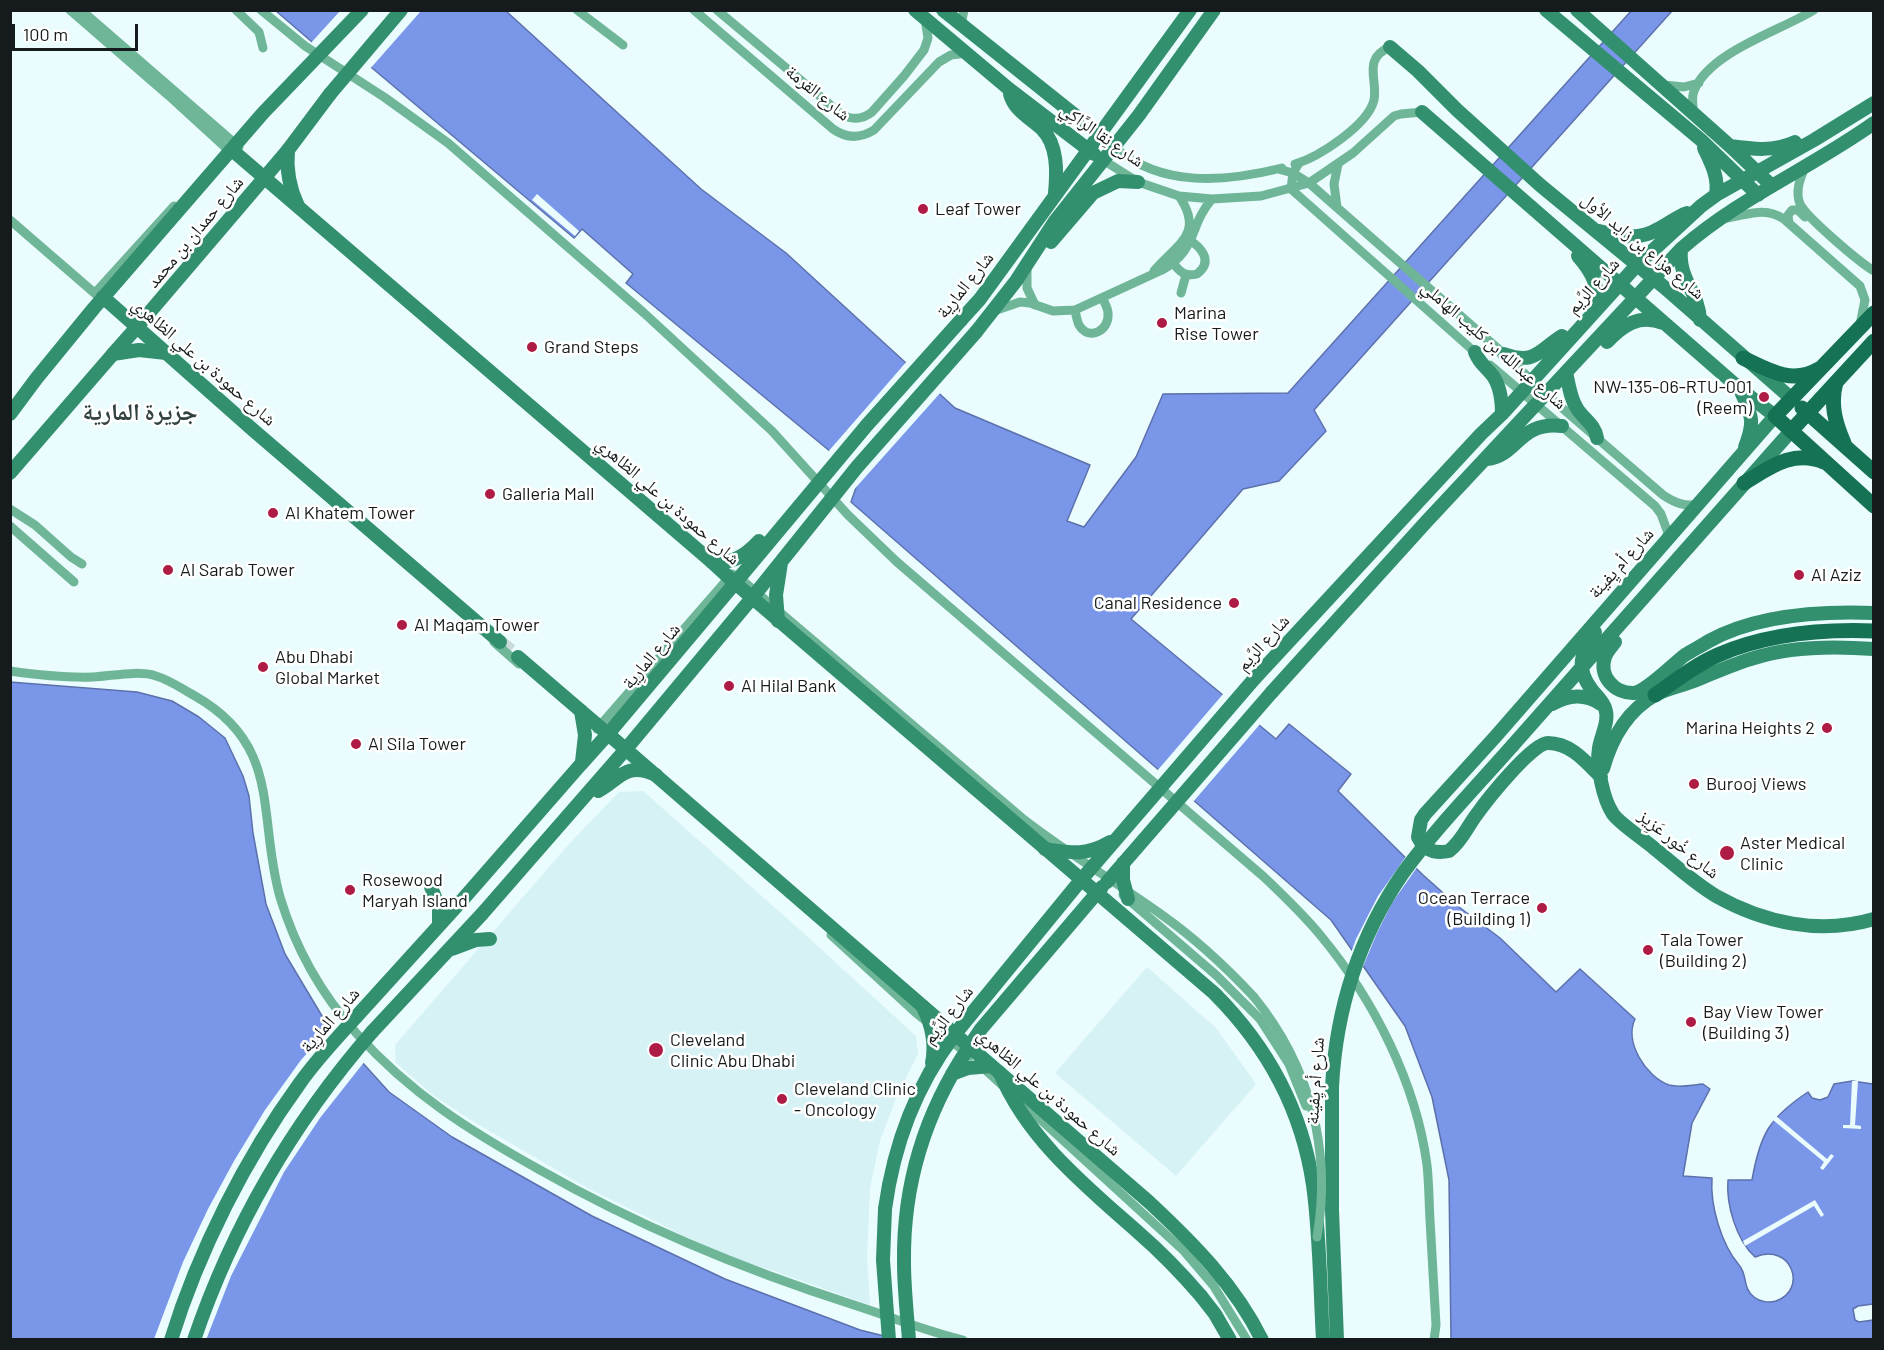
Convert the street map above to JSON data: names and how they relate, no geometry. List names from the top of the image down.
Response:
{
  "streets": {
    "main road": [
      "شارع نِقا الرَّاكِي",
      "شارع حمدان بن محمد",
      "شارع هزاع بن زايد الأول",
      "شارع المارِية",
      "شارع الرِّيم",
      "شارع حمودة بن علي الظاهري",
      "شارع أم يِفينة",
      "شارع خُور عَزِيز"
    ],
    "street": ["شارع القرمة", "شارع عبدالله بن كليب الهاملي"]
  },
  "crossings": [
    ["شارع القرمة", "شارع نِقا الرَّاكِي"],
    ["شارع نِقا الرَّاكِي", "شارع هزاع بن زايد الأول"],
    ["شارع نِقا الرَّاكِي", "شارع المارِية"],
    ["شارع نِقا الرَّاكِي", "شارع عبدالله بن كليب الهاملي"],
    ["شارع حمدان بن محمد", "شارع حمودة بن علي الظاهري"],
    ["شارع هزاع بن زايد الأول", "شارع الرِّيم"],
    ["شارع هزاع بن زايد الأول", "شارع أم يِفينة"],
    ["شارع المارِية", "شارع حمودة بن علي الظاهري"],
    ["شارع الرِّيم", "شارع عبدالله بن كليب الهاملي"],
    ["شارع الرِّيم", "شارع حمودة بن علي الظاهري"],
    ["شارع الرِّيم", "شارع أم يِفينة"],
    ["شارع عبدالله بن كليب الهاملي", "شارع أم يِفينة"],
    ["شارع أم يِفينة", "شارع خُور عَزِيز"]
  ],
  "districts": ["جزيرة المارية"],
  "places": [
    "Leaf Tower",
    "Marina Rise Tower",
    "Grand Steps",
    "NW-135-06-RTU-001 (Reem)",
    "Galleria Mall",
    "Al Khatem Tower",
    "Al Sarab Tower",
    "Al Aziz",
    "Canal Residence",
    "Al Maqam Tower",
    "Abu Dhabi Global Market",
    "Al Hilal Bank",
    "Marina Heights 2",
    "Al Sila Tower",
    "Burooj Views",
    "Aster Medical Clinic",
    "Rosewood Maryah Island",
    "Ocean Terrace (Building 1)",
    "Tala Tower (Building 2)",
    "Bay View Tower (Building 3)",
    "Cleveland Clinic Abu Dhabi",
    "Cleveland Clinic - Oncology"
  ],
  "scale_bar": "100 m"
}
